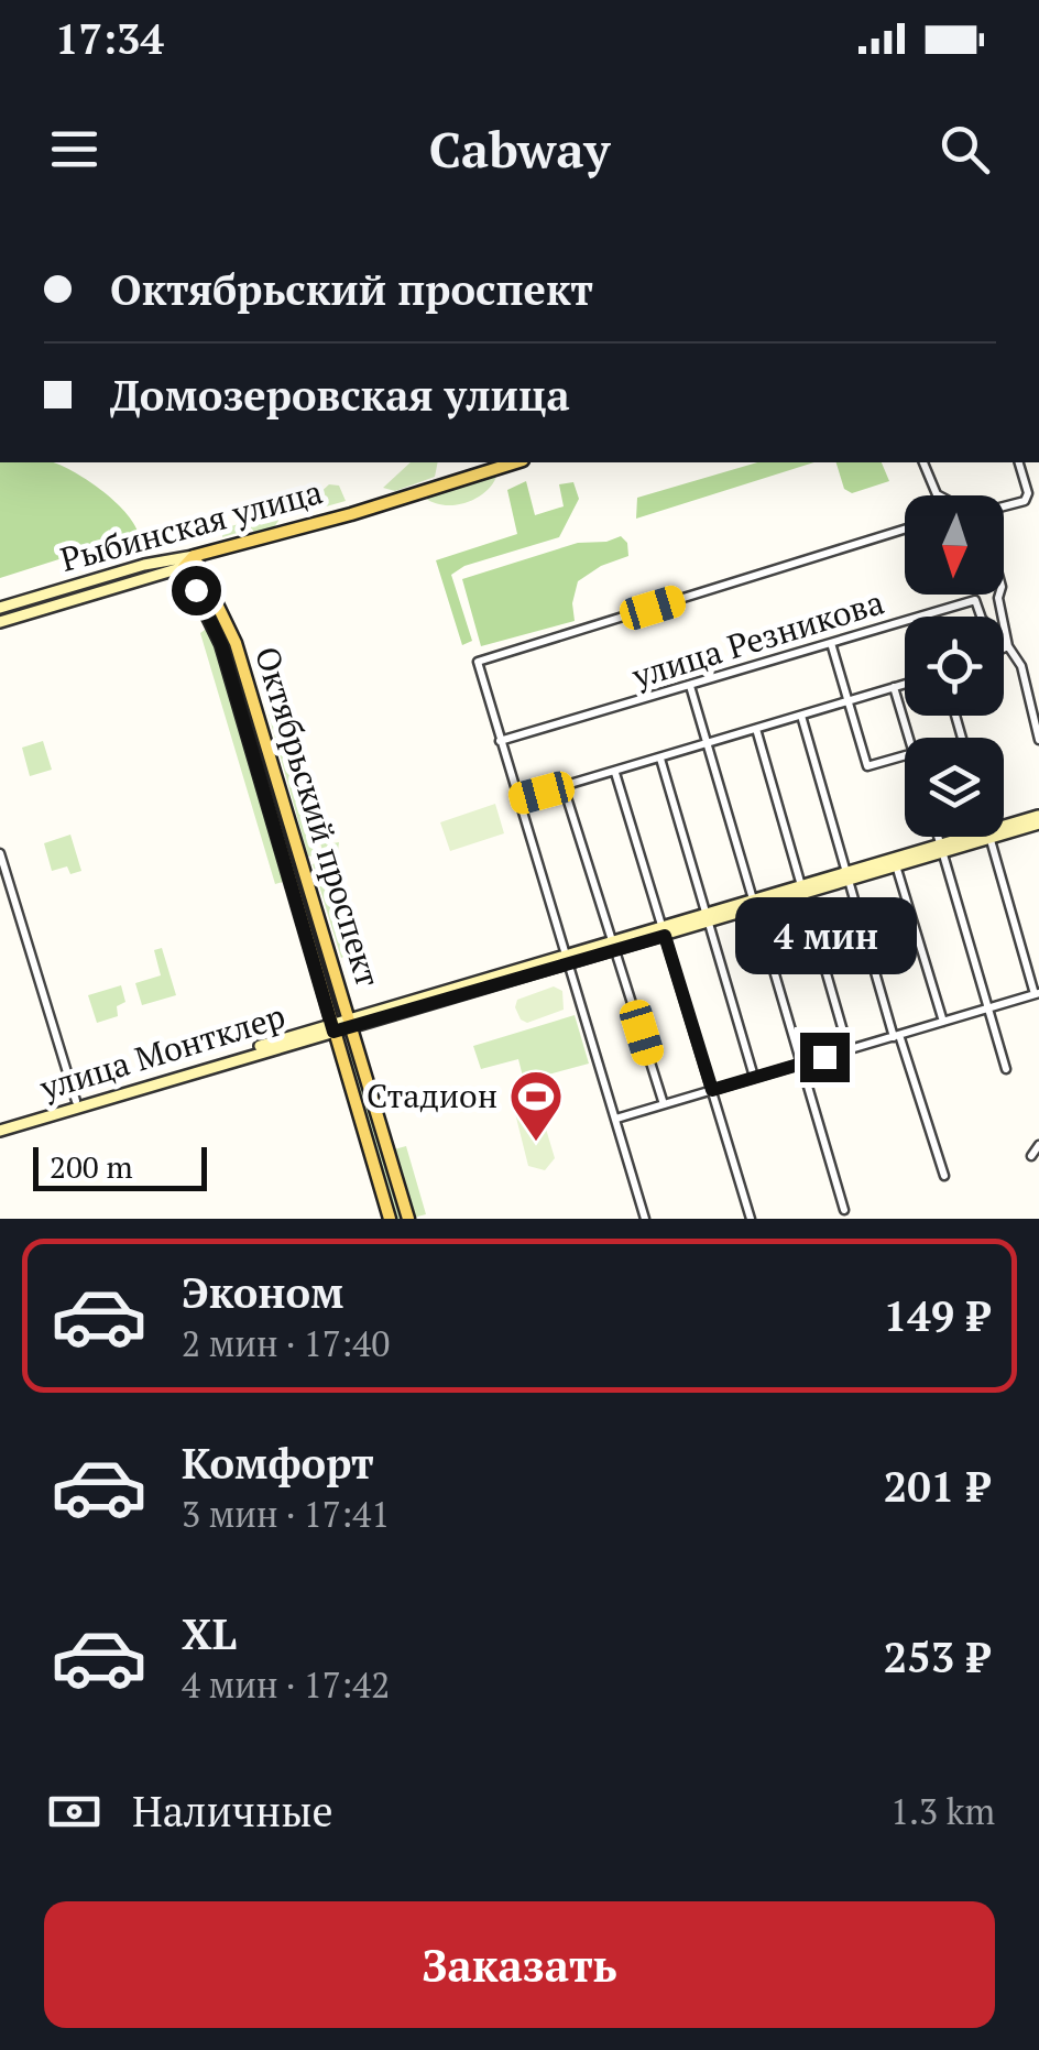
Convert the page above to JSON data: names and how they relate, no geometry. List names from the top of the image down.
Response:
{
  "streets": {
    "main road": ["Рыбинская улица", "Октябрьский проспект"],
    "street": ["улица Резникова", "улица Монтклер"]
  },
  "crossings": [
    ["Рыбинская улица", "Октябрьский проспект"],
    ["Октябрьский проспект", "улица Монтклер"]
  ],
  "places": {
    "sports": ["Стадион"]
  },
  "scale_bar": "200 m",
  "north": "bottom",
  "page": {
    "status": "17:34",
    "header": "Cabway",
    "banner": ["Октябрьский проспект", "Домозеровская улица"],
    "bubble": "4 мин",
    "scale": "200 m",
    "list": [
      {
        "name": "Эконом",
        "note": "2 мин · 17:40",
        "value": "149 ₽"
      },
      {
        "name": "Комфорт",
        "note": "3 мин · 17:41",
        "value": "201 ₽"
      },
      {
        "name": "XL",
        "note": "4 мин · 17:42",
        "value": "253 ₽"
      }
    ],
    "pay": ["Наличные", "1.3 km"],
    "buttons": "Заказать"
  }
}
